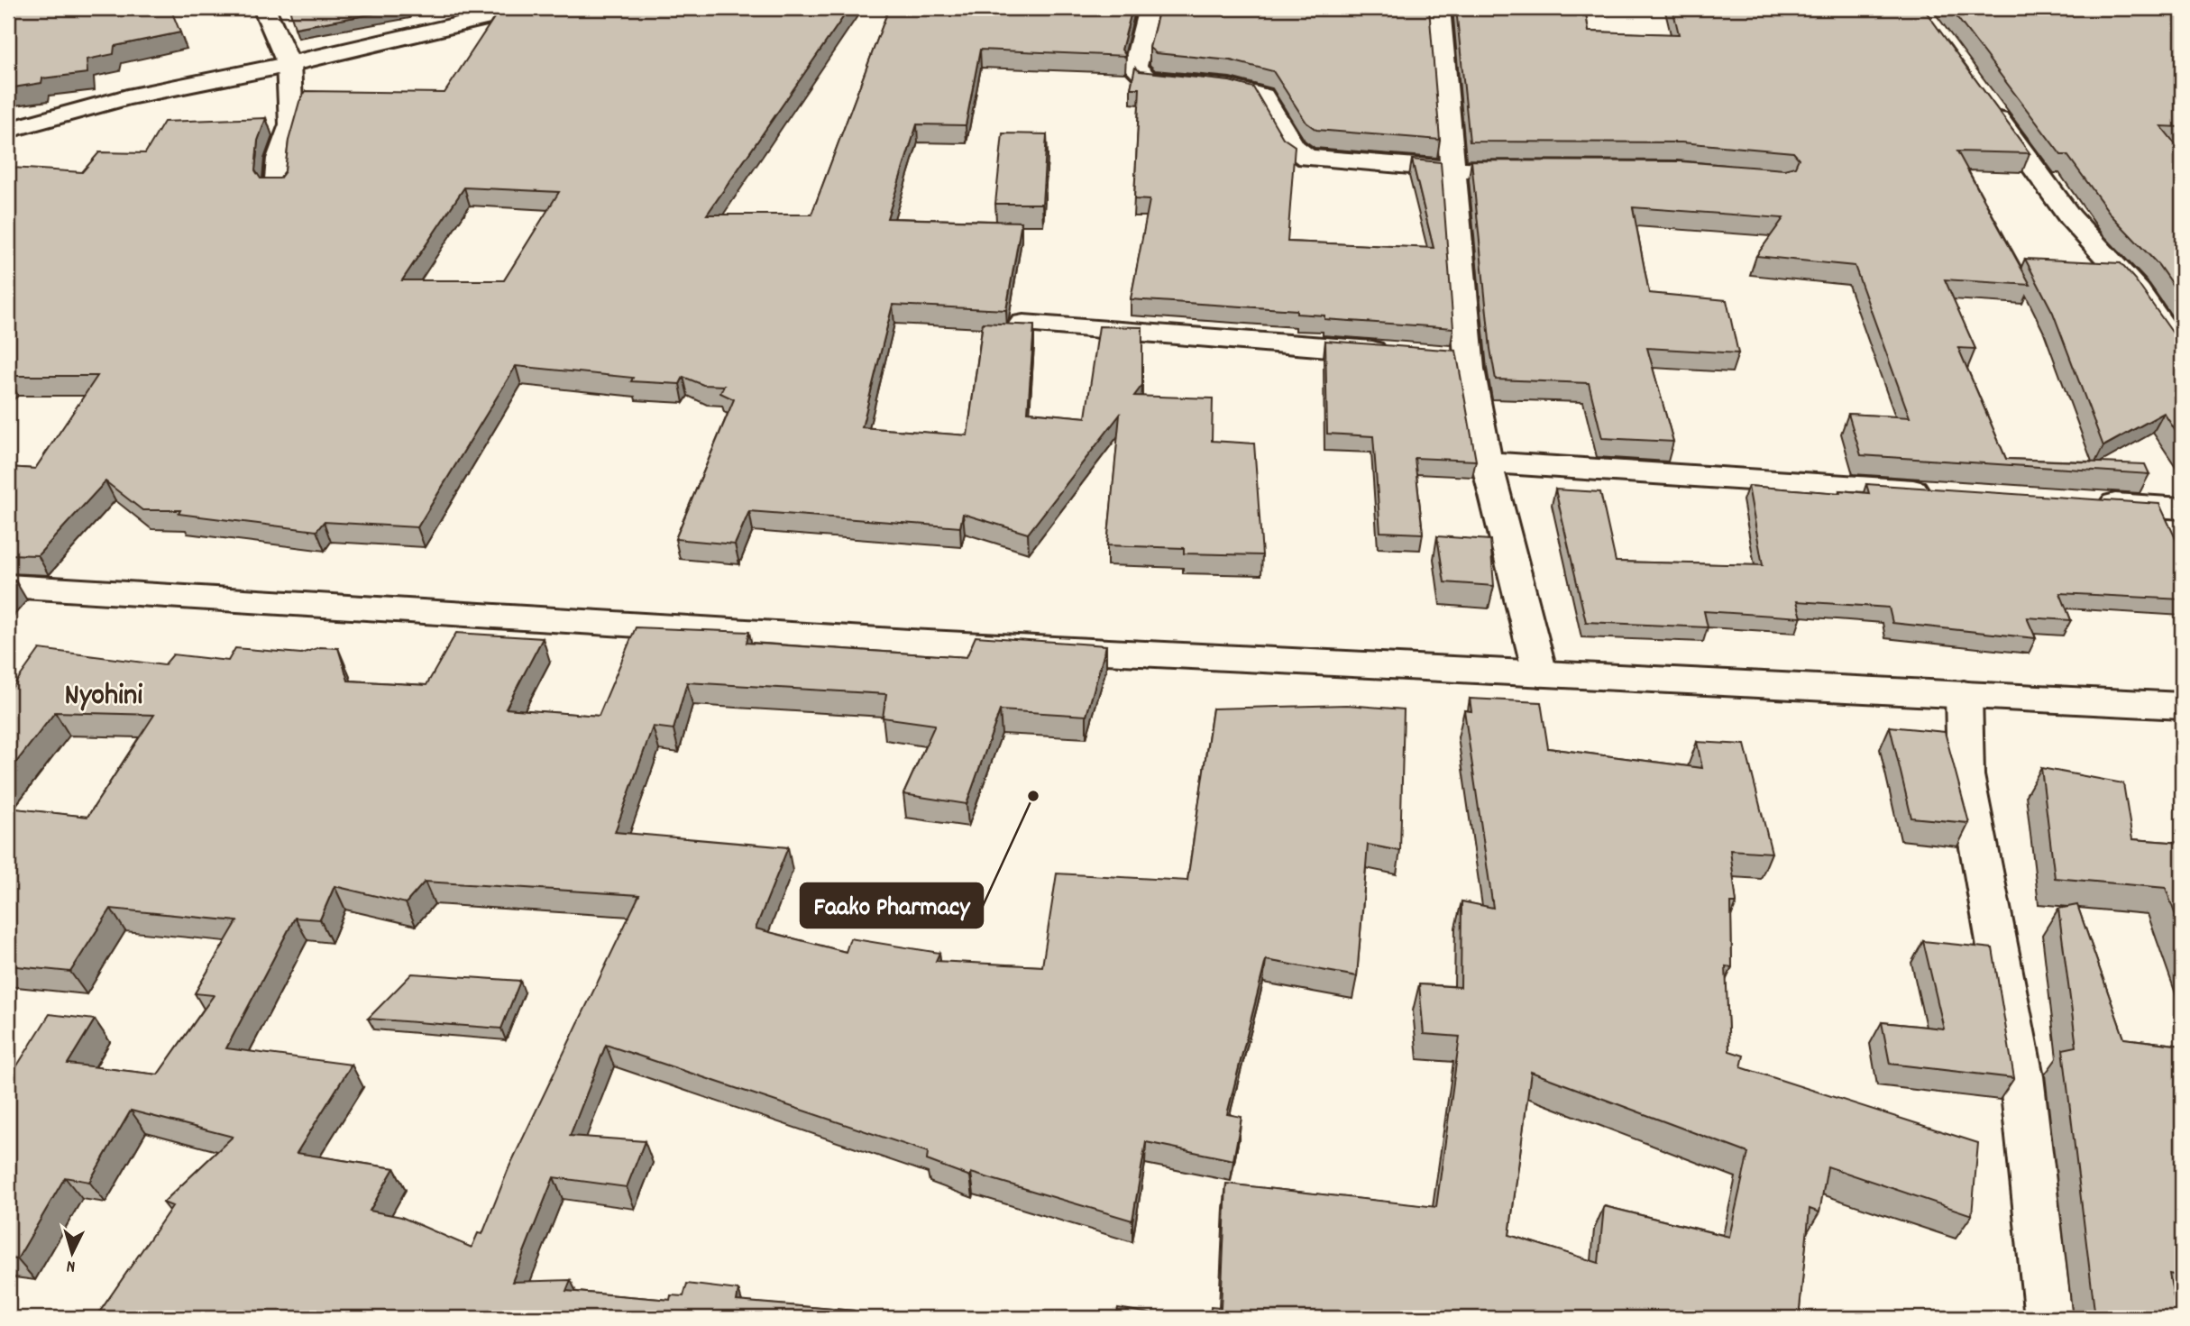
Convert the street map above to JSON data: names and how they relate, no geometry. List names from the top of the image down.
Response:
{
  "districts": ["Nyohini"],
  "places": ["Faako Pharmacy"],
  "north": "bottom"
}
